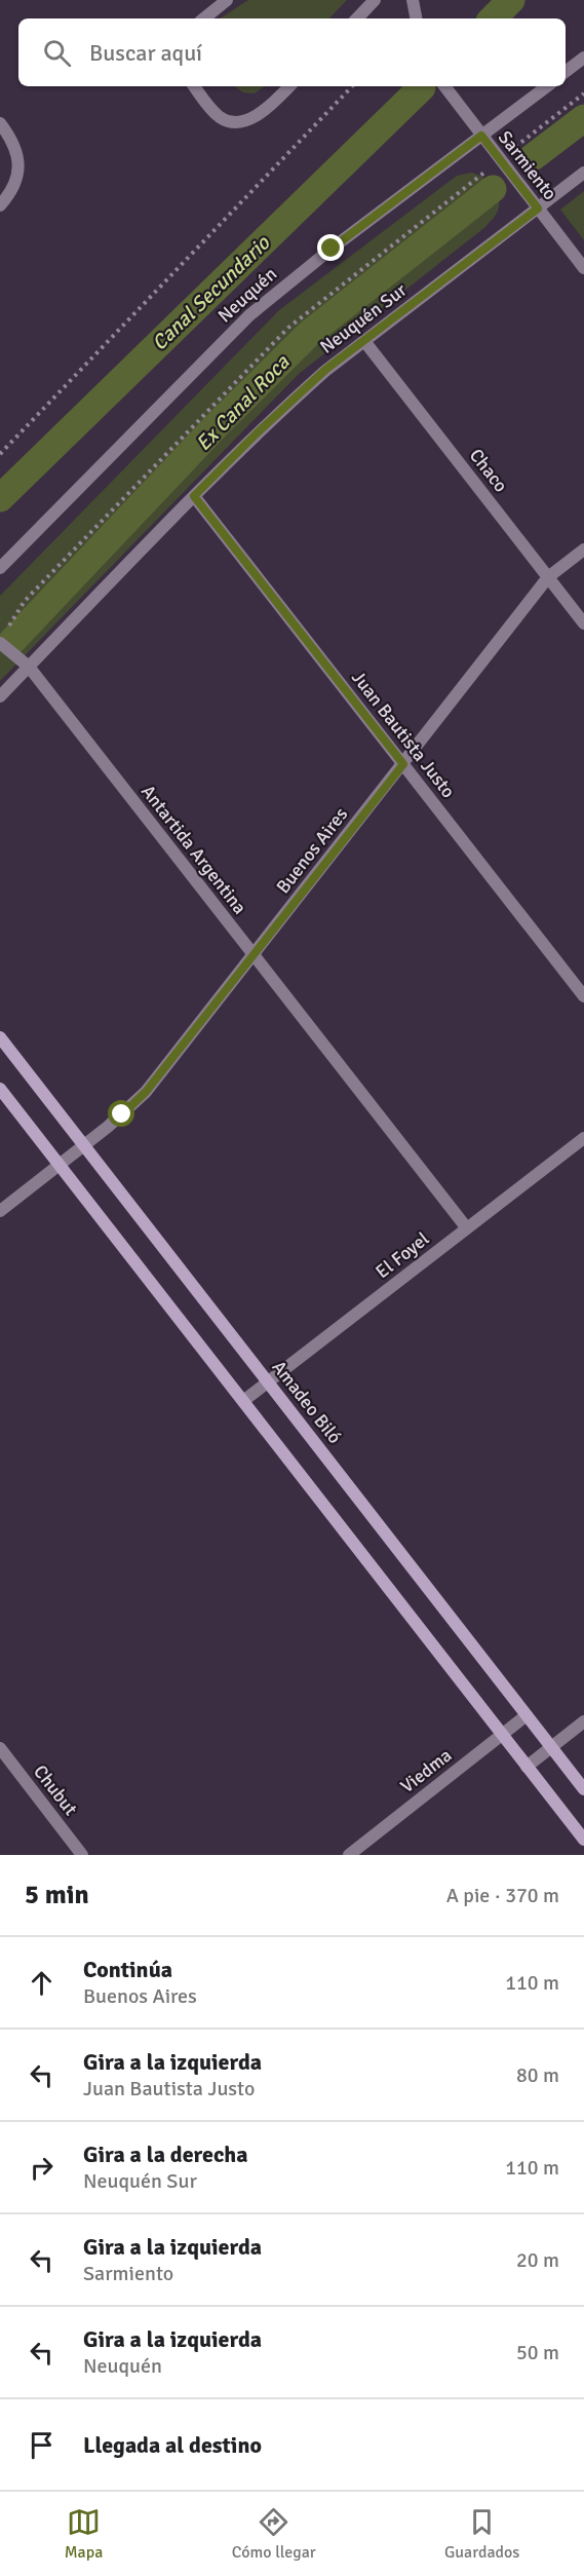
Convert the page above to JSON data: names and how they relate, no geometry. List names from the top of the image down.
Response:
{
  "streets": {
    "main road": ["Amadeo Biló"],
    "street": [
      "Sarmiento",
      "Neuquén",
      "Neuquén Sur",
      "Chaco",
      "Juan Bautista Justo",
      "Antartida Argentina",
      "Buenos Aires",
      "El Foyel",
      "Viedma",
      "Chubut"
    ]
  },
  "crossings": [
    ["Sarmiento", "Neuquén"],
    ["Sarmiento", "Neuquén Sur"],
    ["Neuquén Sur", "Chaco"],
    ["Neuquén Sur", "Juan Bautista Justo"],
    ["Neuquén Sur", "Antartida Argentina"],
    ["Chaco", "Buenos Aires"],
    ["Juan Bautista Justo", "Buenos Aires"],
    ["Antartida Argentina", "Buenos Aires"],
    ["Antartida Argentina", "El Foyel"],
    ["Buenos Aires", "Amadeo Biló"],
    ["El Foyel", "Amadeo Biló"],
    ["Amadeo Biló", "Viedma"]
  ],
  "water": ["Canal Secundario", "Ex Canal Roca"],
  "page": {
    "search": "Buscar aquí",
    "heading": ["5 min", "A pie · 370 m"],
    "list": [
      ["Continúa", "Buenos Aires", "110 m"],
      ["Gira a la izquierda", "Juan Bautista Justo", "80 m"],
      ["Gira a la derecha", "Neuquén Sur", "110 m"],
      ["Gira a la izquierda", "Sarmiento", "20 m"],
      ["Gira a la izquierda", "Neuquén", "50 m"],
      "Llegada al destino"
    ],
    "nav": ["Mapa", "Cómo llegar", "Guardados"]
  }
}
